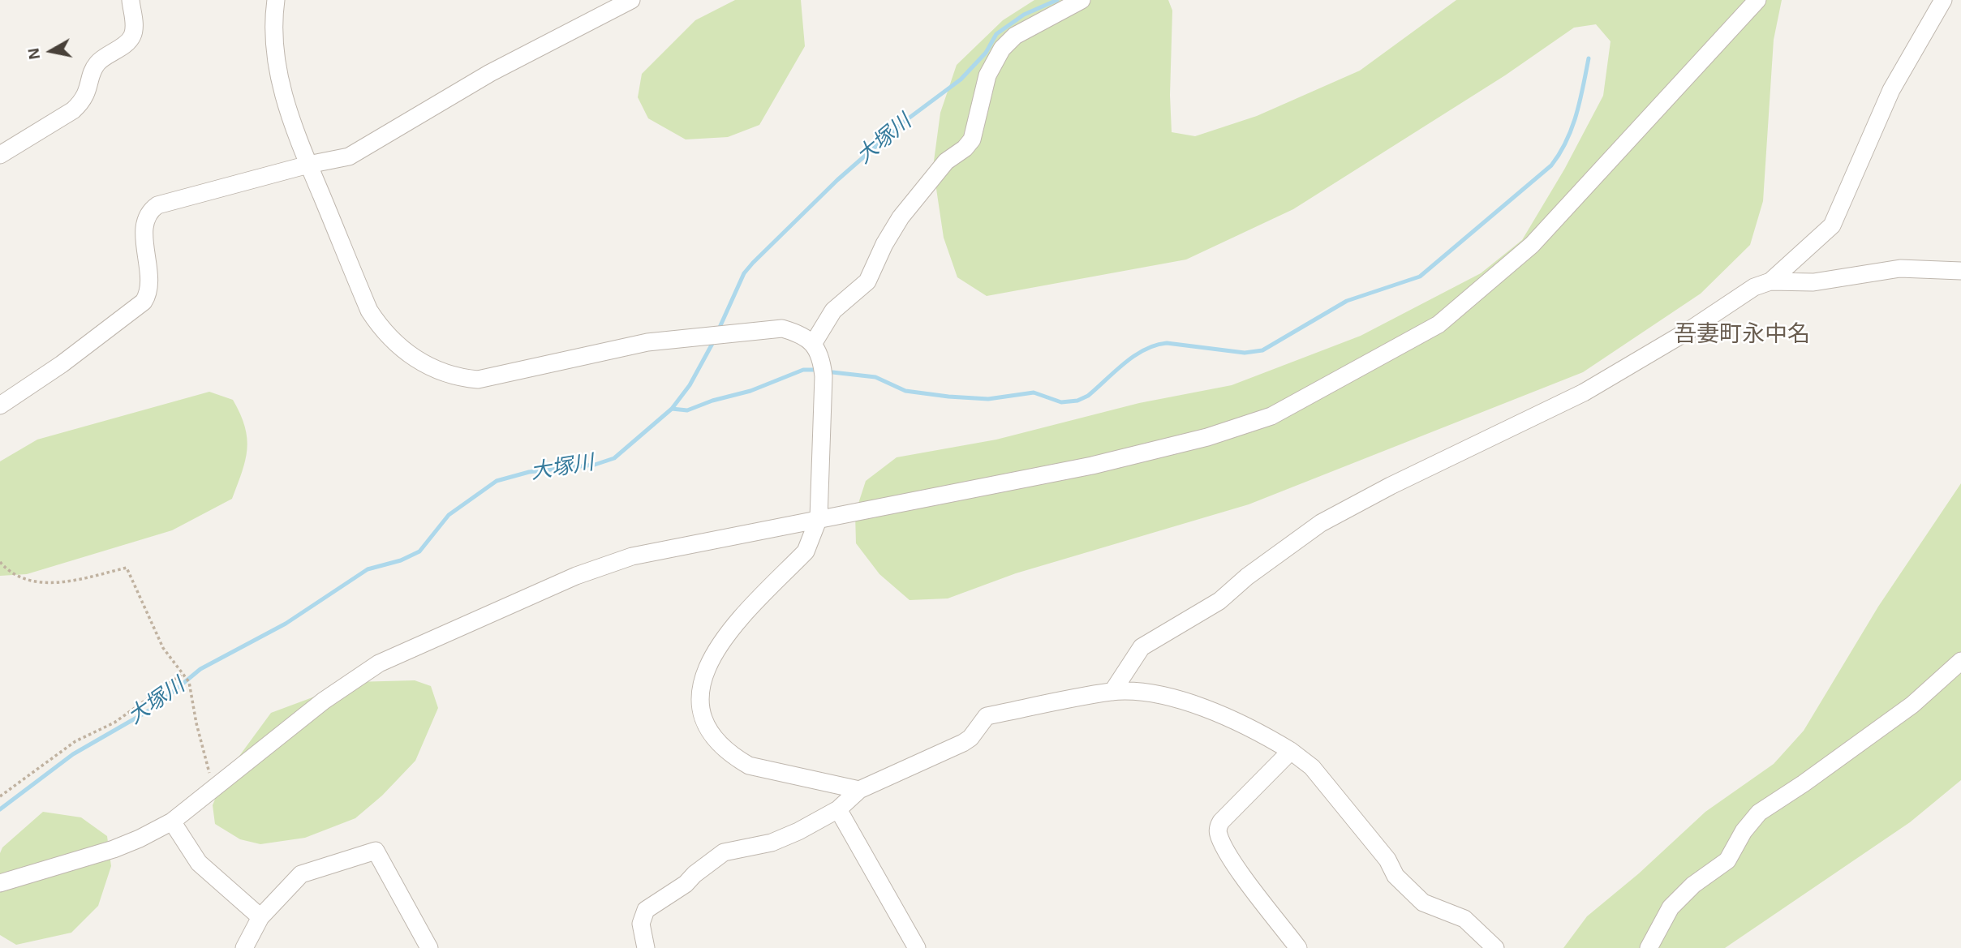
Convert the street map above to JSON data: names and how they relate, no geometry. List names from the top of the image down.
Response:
{
  "districts": ["吾妻町永中名"],
  "water": ["大塚川"],
  "north": "left"
}
